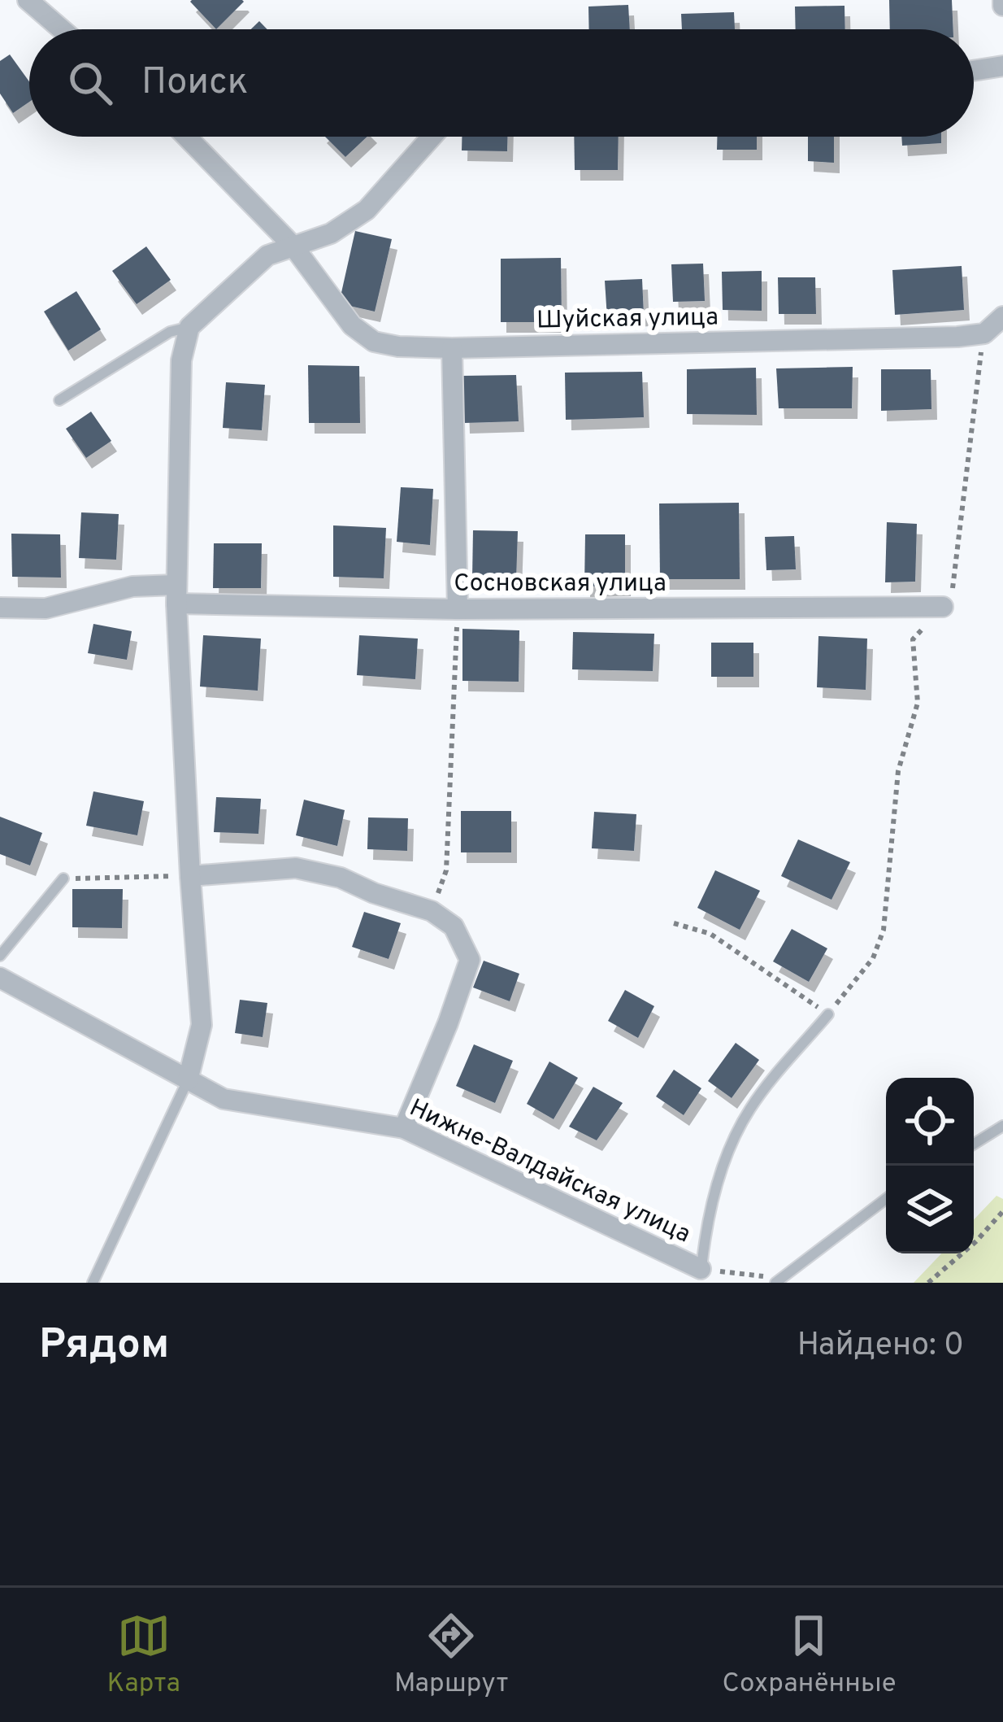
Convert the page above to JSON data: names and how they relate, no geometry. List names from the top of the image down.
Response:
{
  "streets": {
    "street": ["Шуйская улица", "Сосновская улица", "Нижне-Валдайская улица"]
  },
  "page": {
    "search": "Поиск",
    "heading": ["Рядом", "Найдено: 0"],
    "nav": ["Карта", "Маршрут", "Сохранённые"]
  }
}
